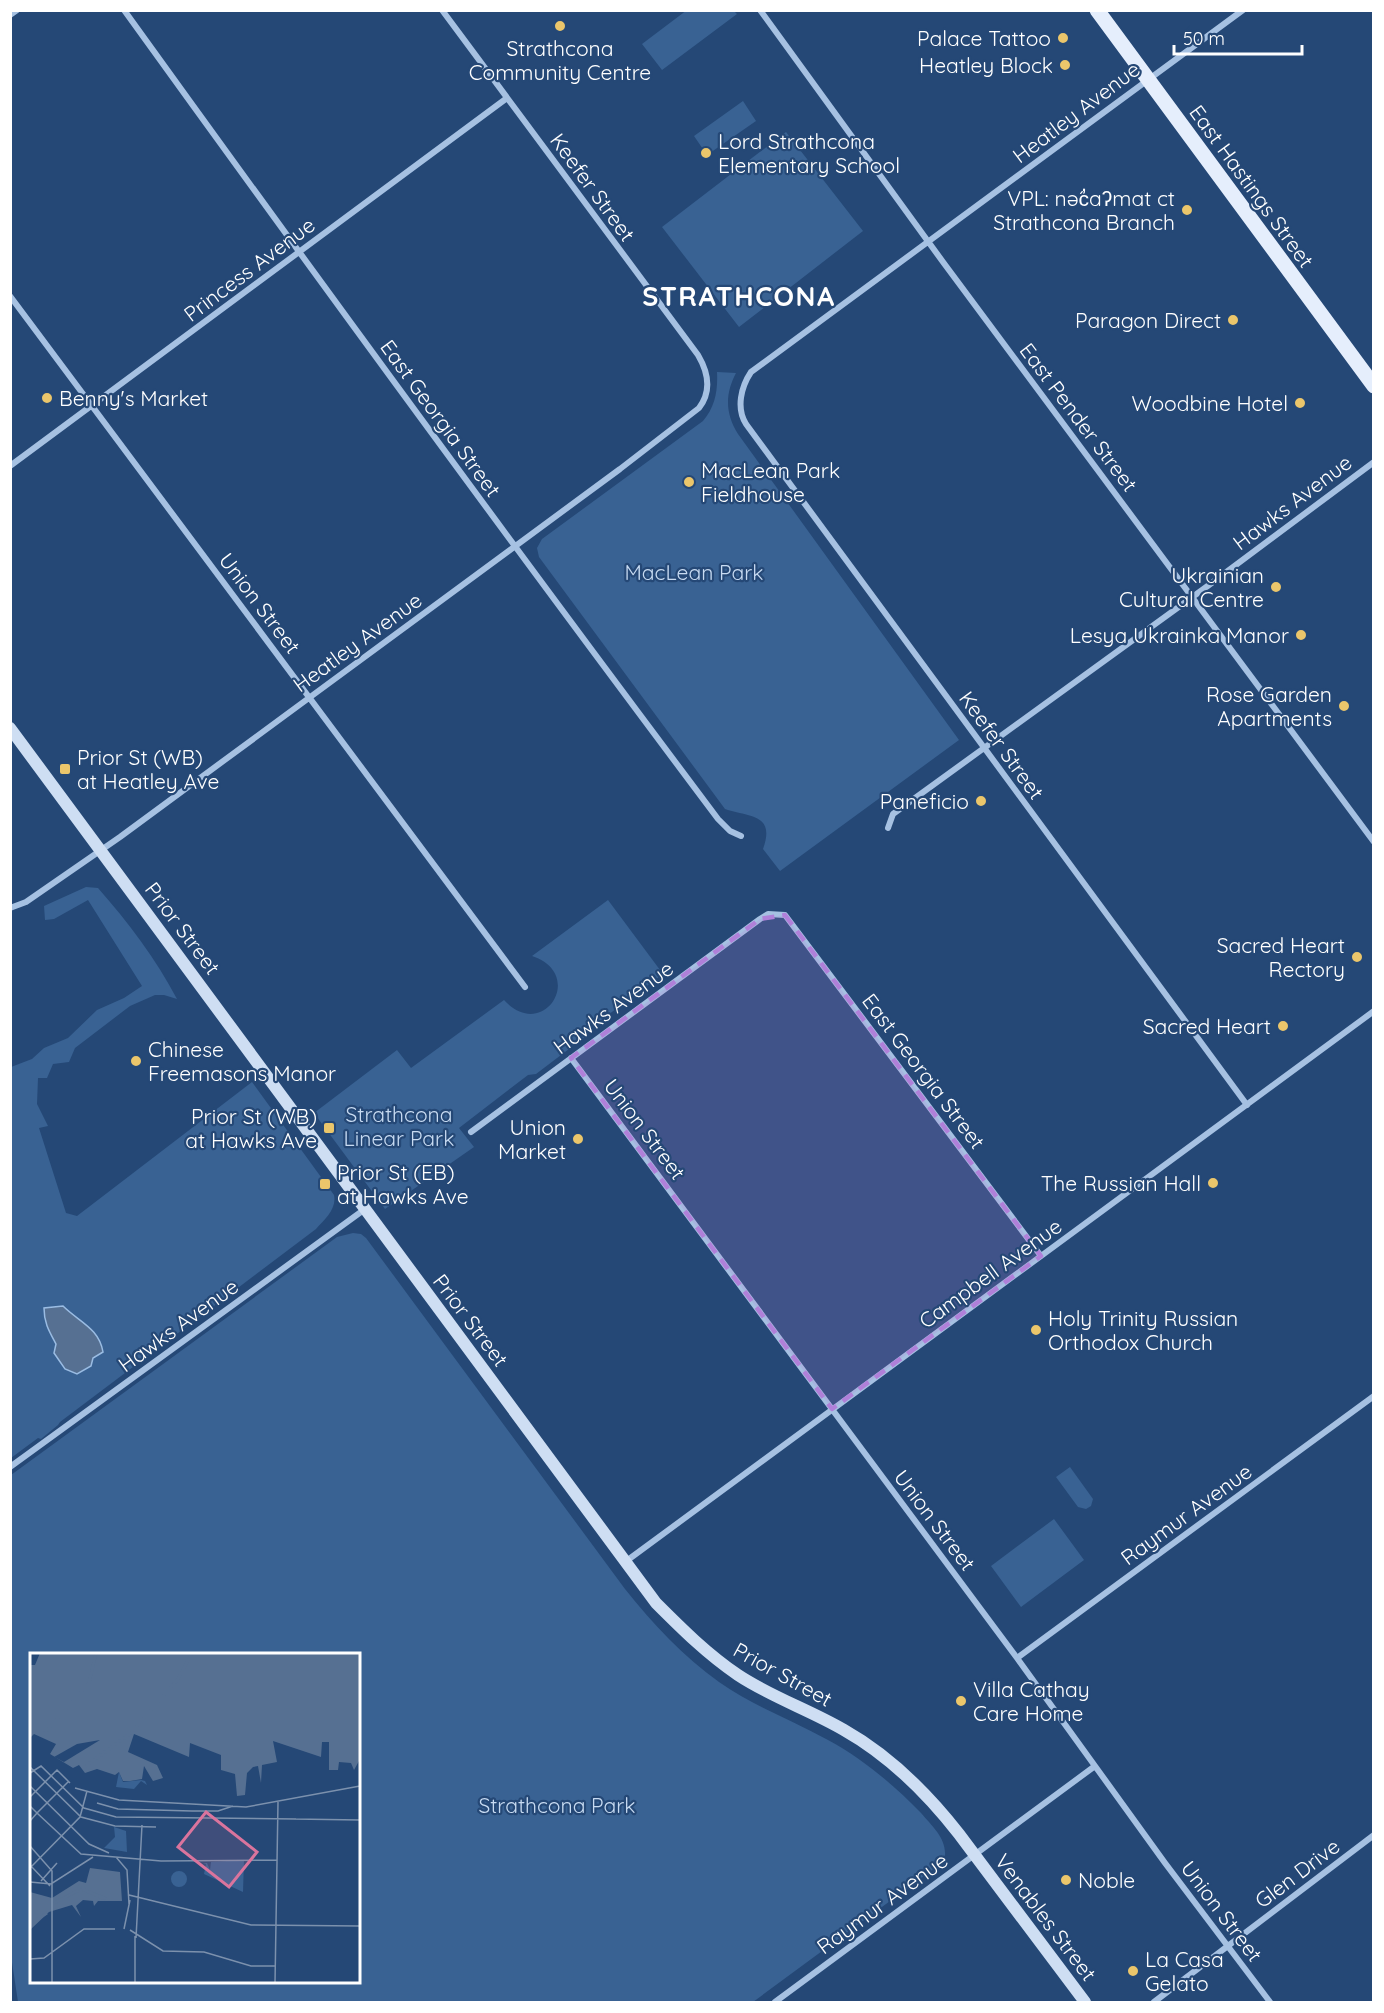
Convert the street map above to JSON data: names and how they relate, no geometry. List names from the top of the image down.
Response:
{
  "streets": {
    "main road": ["East Hastings Street", "Prior Street", "Venables Street"],
    "street": [
      "Heatley Avenue",
      "Keefer Street",
      "Princess Avenue",
      "East Pender Street",
      "East Georgia Street",
      "Hawks Avenue",
      "Union Street",
      "Campbell Avenue",
      "Raymur Avenue",
      "Glen Drive"
    ]
  },
  "crossings": [
    ["Heatley Avenue", "East Hastings Street"],
    ["Heatley Avenue", "Keefer Street"],
    ["Heatley Avenue", "East Pender Street"],
    ["Heatley Avenue", "East Georgia Street"],
    ["Heatley Avenue", "Union Street"],
    ["Heatley Avenue", "Prior Street"],
    ["Keefer Street", "Princess Avenue"],
    ["Keefer Street", "Hawks Avenue"],
    ["Keefer Street", "Campbell Avenue"],
    ["Princess Avenue", "East Georgia Street"],
    ["Princess Avenue", "Union Street"],
    ["East Pender Street", "Hawks Avenue"],
    ["East Georgia Street", "Hawks Avenue"],
    ["East Georgia Street", "Campbell Avenue"],
    ["Hawks Avenue", "Union Street"],
    ["Hawks Avenue", "Prior Street"],
    ["Union Street", "Campbell Avenue"],
    ["Union Street", "Raymur Avenue"],
    ["Union Street", "Glen Drive"],
    ["Prior Street", "Campbell Avenue"],
    ["Prior Street", "Raymur Avenue"],
    ["Prior Street", "Venables Street"],
    ["Raymur Avenue", "Venables Street"]
  ],
  "districts": ["STRATHCONA"],
  "parks": ["MacLean Park", "Strathcona Linear Park", "Strathcona Park"],
  "places": {
    "other": [
      "Strathcona Community Centre",
      "Palace Tattoo",
      "Heatley Block",
      "Lord Strathcona Elementary School",
      "VPL: nə́c̓aʔmat ct Strathcona Branch",
      "Paragon Direct",
      "Benny's Market",
      "Woodbine Hotel",
      "MacLean Park Fieldhouse",
      "Ukrainian Cultural Centre",
      "Lesya Ukrainka Manor",
      "Rose Garden Apartments",
      "Paneficio",
      "Sacred Heart Rectory",
      "Sacred Heart",
      "Chinese Freemasons Manor",
      "Union Market",
      "The Russian Hall",
      "Holy Trinity Russian Orthodox Church",
      "Villa Cathay Care Home",
      "Noble",
      "La Casa Gelato"
    ],
    "transit": ["Prior St (WB) at Heatley Ave", "Prior St (WB) at Hawks Ave", "Prior St (EB) at Hawks Ave"]
  },
  "scale_bar": "50 m"
}
